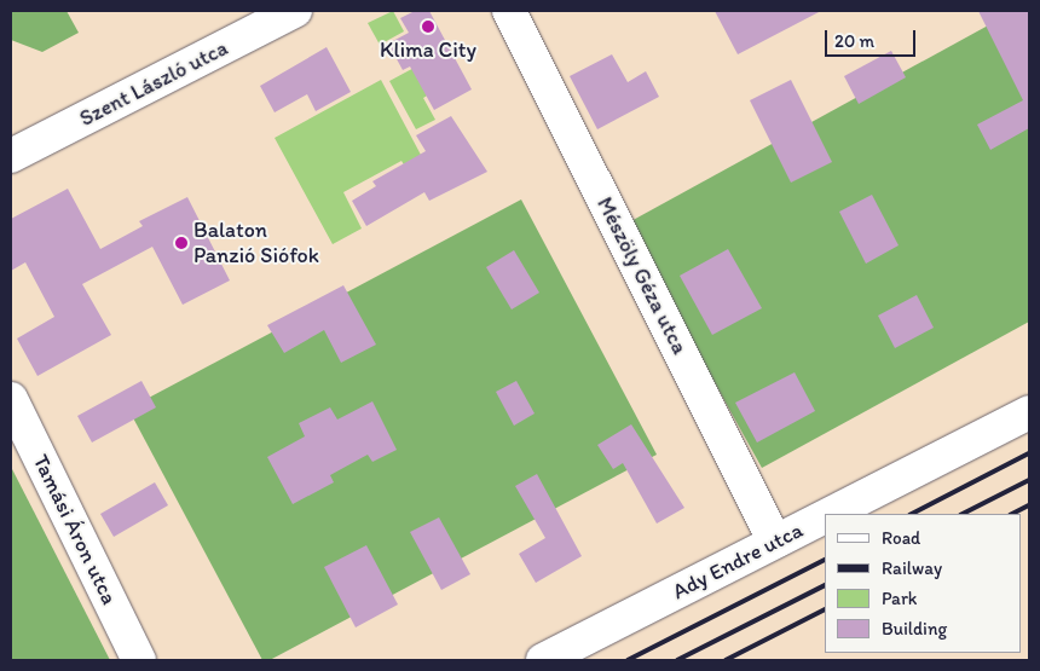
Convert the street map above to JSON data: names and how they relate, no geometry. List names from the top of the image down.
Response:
{
  "streets": {
    "street": [
      "Szent László utca",
      "Mészöly Géza utca",
      "Tamási Áron utca",
      "Ady Endre utca"
    ]
  },
  "crossings": [
    ["Mészöly Géza utca", "Ady Endre utca"]
  ],
  "places": ["Klima City", "Balaton Panzió Siófok"],
  "legend": [
    "Road",
    "Railway",
    "Park",
    "Building"
  ],
  "scale_bar": "20 m"
}
